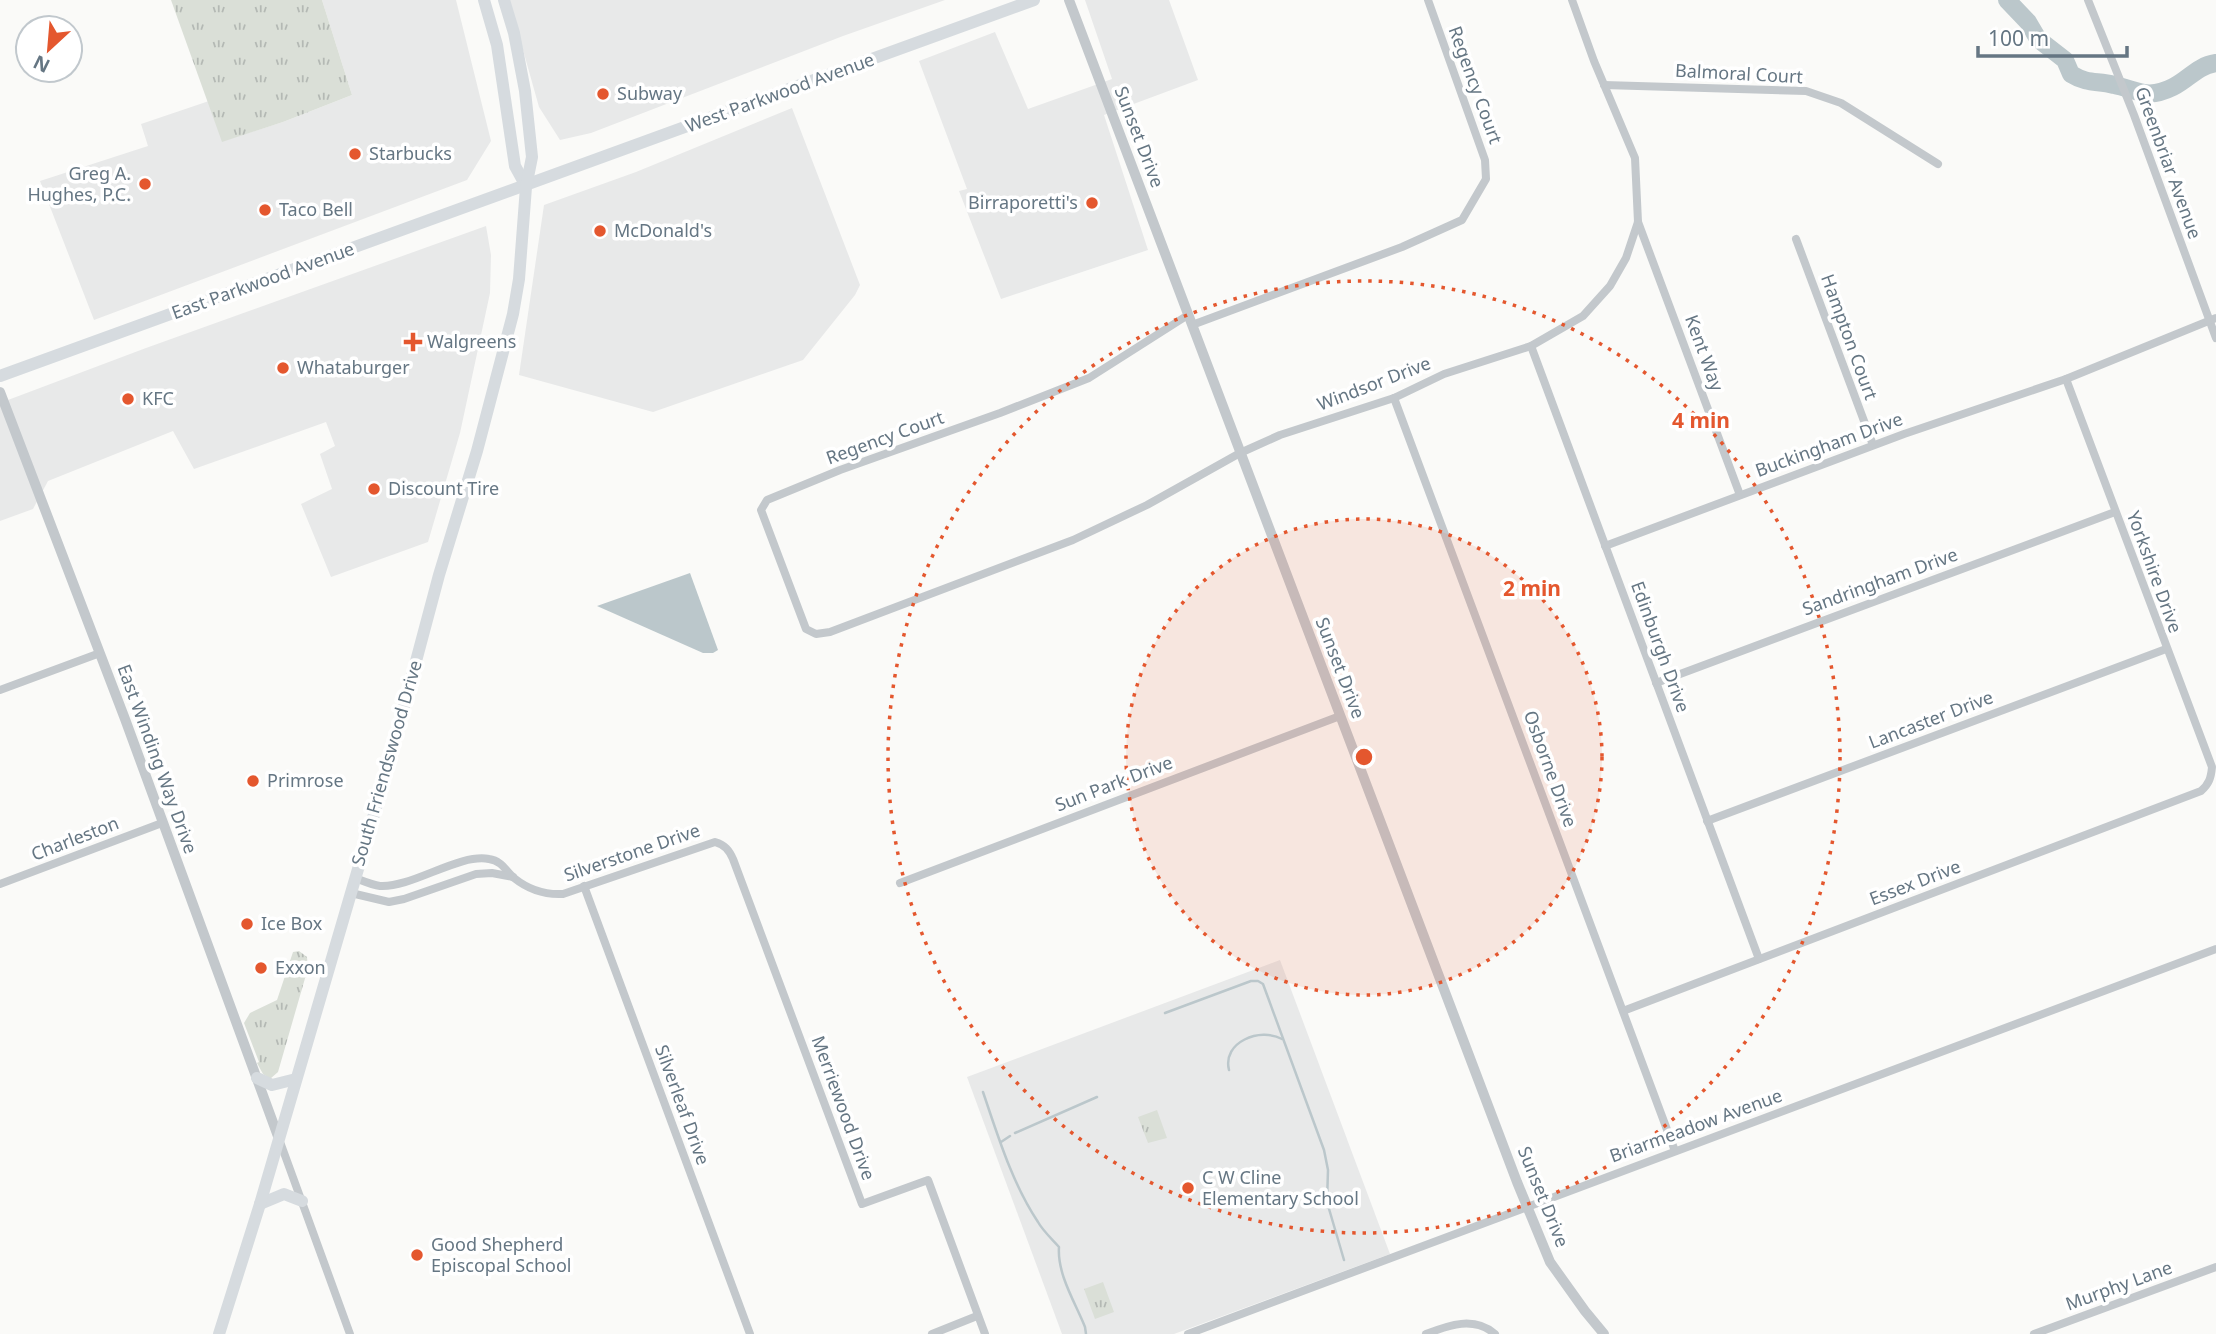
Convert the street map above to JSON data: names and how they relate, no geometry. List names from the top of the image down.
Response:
{
  "streets": {
    "main road": ["West Parkwood Avenue", "East Parkwood Avenue", "South Friendswood Drive"],
    "street": [
      "Balmoral Court",
      "Regency Court",
      "Sunset Drive",
      "Greenbriar Avenue",
      "Hampton Court",
      "Kent Way",
      "Windsor Drive",
      "Buckingham Drive",
      "Yorkshire Drive",
      "Sandringham Drive",
      "Edinburgh Drive",
      "Lancaster Drive",
      "East Winding Way Drive",
      "Osborne Drive",
      "Sun Park Drive",
      "Charleston",
      "Silverstone Drive",
      "Essex Drive",
      "Silverleaf Drive",
      "Merriewood Drive",
      "Briarmeadow Avenue",
      "Murphy Lane"
    ]
  },
  "crossings": [
    ["Balmoral Court", "Windsor Drive"],
    ["Regency Court", "Sunset Drive"],
    ["Regency Court", "Windsor Drive"],
    ["West Parkwood Avenue", "East Parkwood Avenue"],
    ["West Parkwood Avenue", "South Friendswood Drive"],
    ["Sunset Drive", "Windsor Drive"],
    ["Sunset Drive", "Sun Park Drive"],
    ["Sunset Drive", "Briarmeadow Avenue"],
    ["Greenbriar Avenue", "Buckingham Drive"],
    ["East Parkwood Avenue", "South Friendswood Drive"],
    ["Hampton Court", "Buckingham Drive"],
    ["Kent Way", "Windsor Drive"],
    ["Kent Way", "Buckingham Drive"],
    ["Windsor Drive", "Edinburgh Drive"],
    ["Windsor Drive", "Osborne Drive"],
    ["Buckingham Drive", "Yorkshire Drive"],
    ["Buckingham Drive", "Edinburgh Drive"],
    ["Yorkshire Drive", "Sandringham Drive"],
    ["Yorkshire Drive", "Lancaster Drive"],
    ["Yorkshire Drive", "Essex Drive"],
    ["Sandringham Drive", "Edinburgh Drive"],
    ["Edinburgh Drive", "Lancaster Drive"],
    ["Edinburgh Drive", "Essex Drive"],
    ["East Winding Way Drive", "South Friendswood Drive"],
    ["East Winding Way Drive", "Charleston"],
    ["South Friendswood Drive", "Silverstone Drive"],
    ["Osborne Drive", "Essex Drive"],
    ["Osborne Drive", "Briarmeadow Avenue"],
    ["Silverstone Drive", "Silverleaf Drive"],
    ["Silverstone Drive", "Merriewood Drive"]
  ],
  "places": {
    "other": [
      "Subway",
      "Starbucks",
      "Greg A. Hughes, P.C.",
      "Birraporetti's",
      "Taco Bell",
      "McDonald's",
      "Whataburger",
      "KFC",
      "Discount Tire",
      "Primrose",
      "Ice Box",
      "Exxon",
      "C W Cline Elementary School",
      "Good Shepherd Episcopal School"
    ],
    "health": ["Walgreens"]
  },
  "scale_bar": "100 m",
  "north": "bottom left",
  "rings": ["4 min", "2 min"]
}
